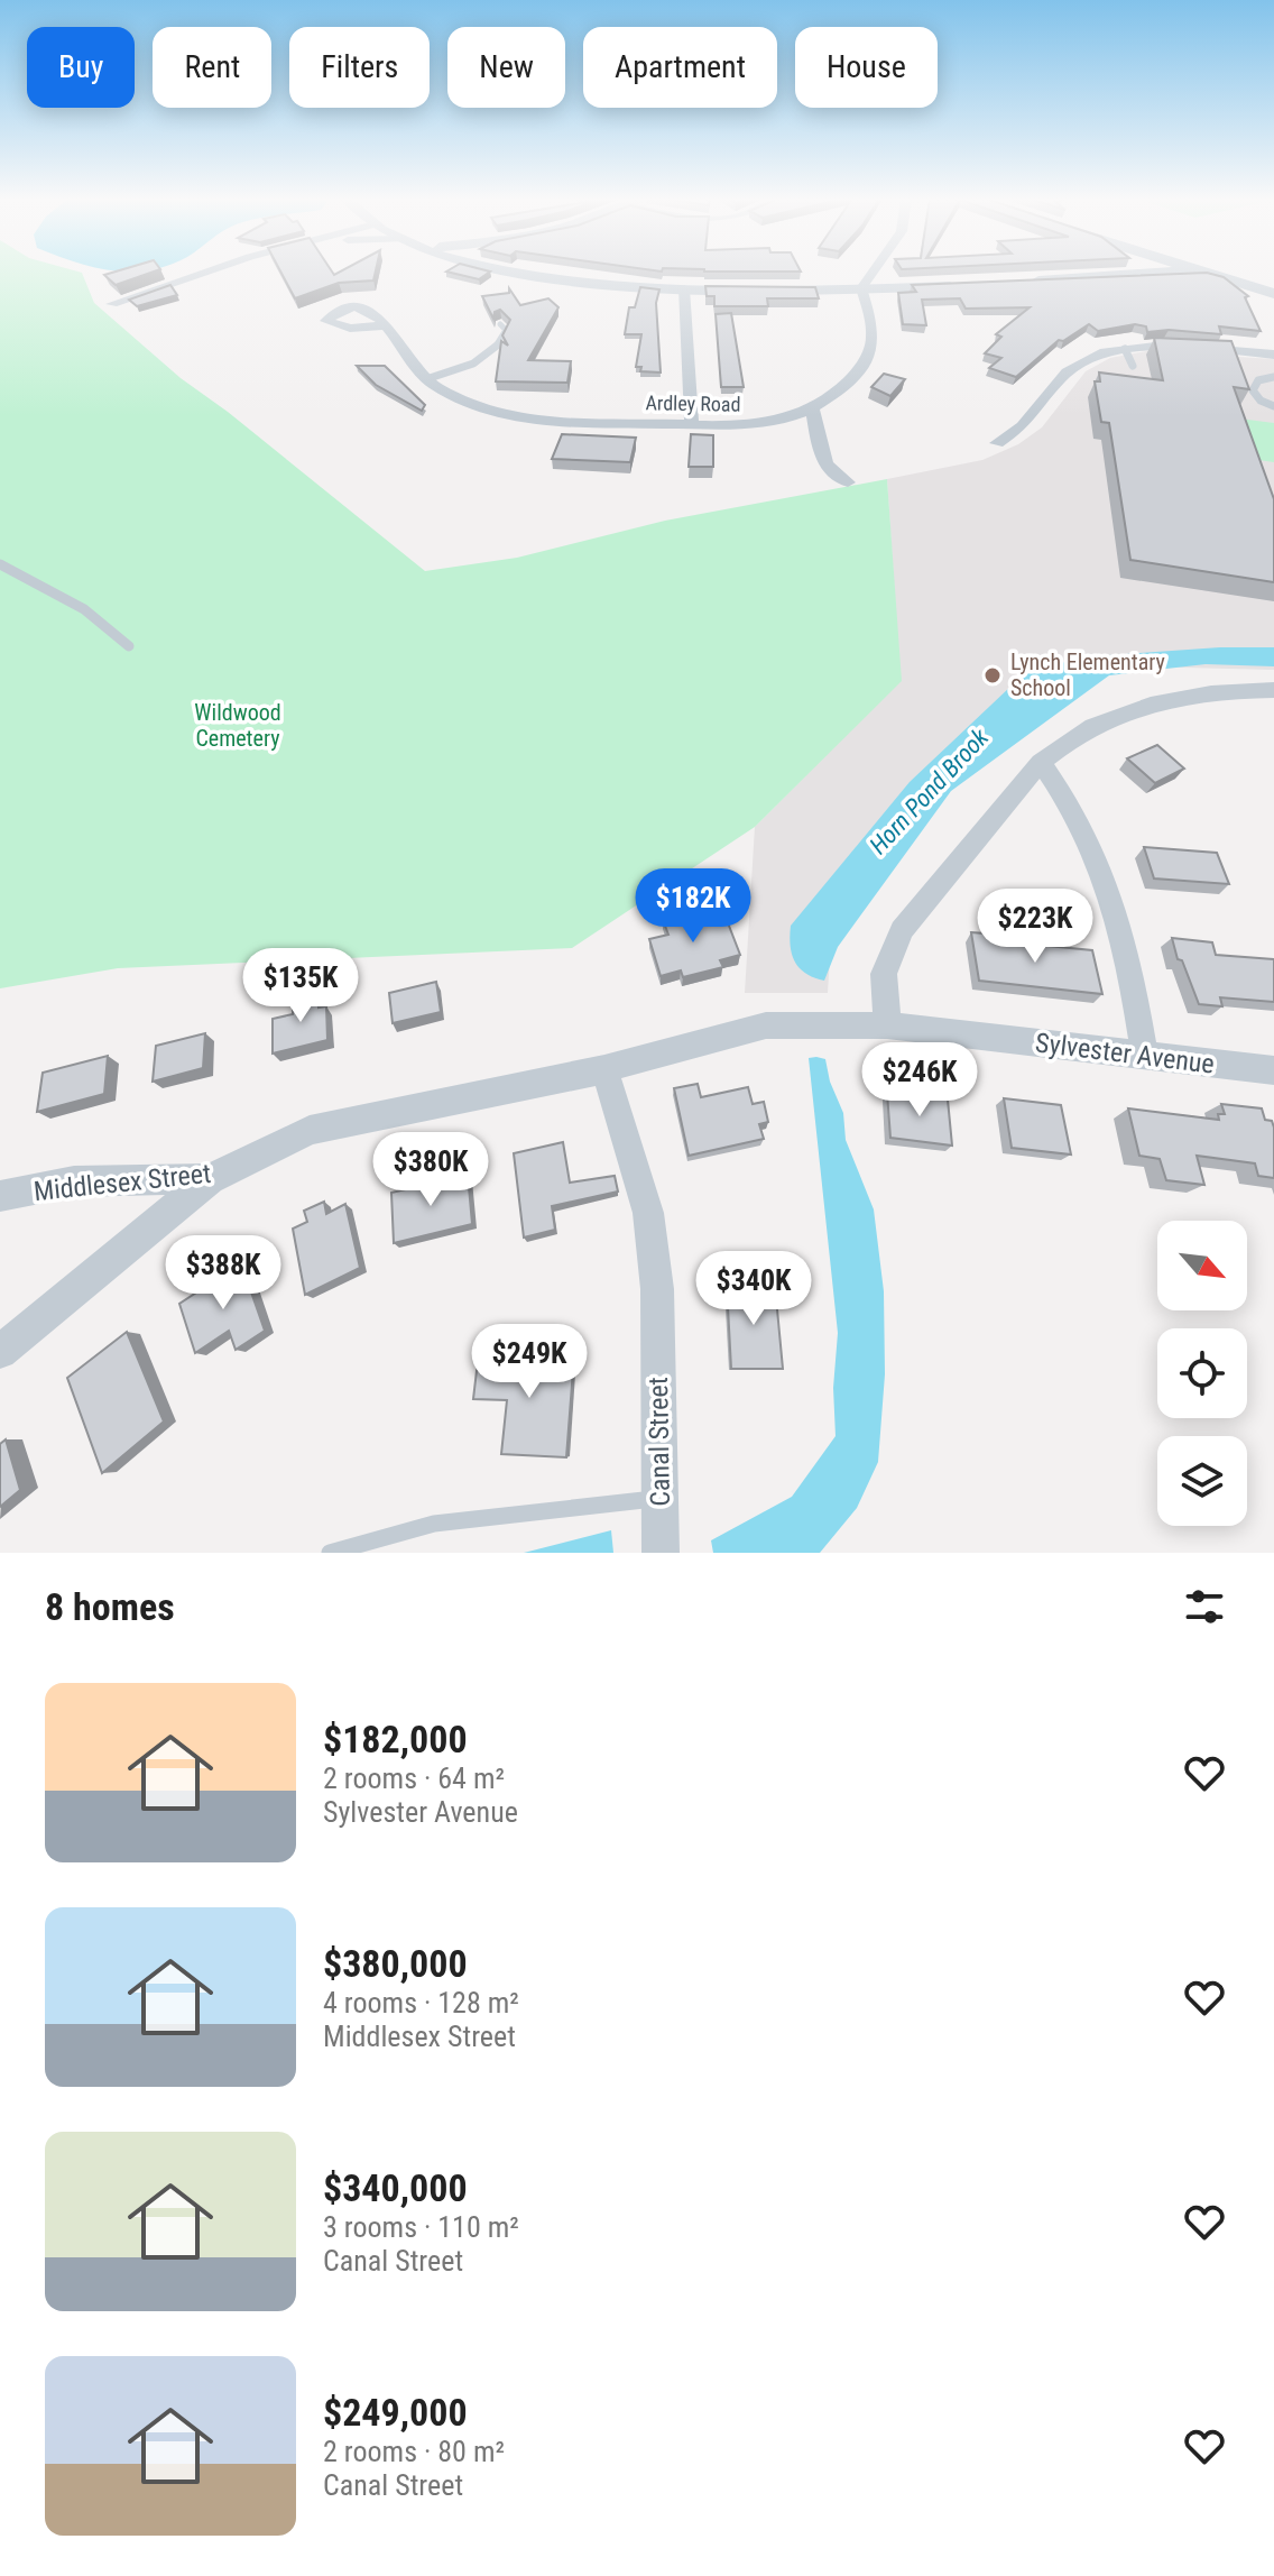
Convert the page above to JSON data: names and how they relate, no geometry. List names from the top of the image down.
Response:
{
  "streets": {
    "street": [
      "Ardley Road",
      "Sylvester Avenue",
      "Middlesex Street",
      "Canal Street"
    ]
  },
  "crossings": [
    ["Sylvester Avenue", "Middlesex Street"],
    ["Sylvester Avenue", "Canal Street"],
    ["Middlesex Street", "Canal Street"]
  ],
  "water": ["Horn Pond Brook"],
  "parks": ["Wildwood Cemetery"],
  "places": ["Lynch Elementary School"],
  "north": "bottom right",
  "page": {
    "chip": [
      "Buy",
      "Rent",
      "Filters",
      "New",
      "Apartment",
      "House"
    ],
    "price": [
      "$182K",
      "$223K",
      "$135K",
      "$246K",
      "$380K",
      "$388K",
      "$340K",
      "$249K"
    ],
    "heading": "8 homes",
    "list": [
      {
        "name": "$182,000",
        "note": "2 rooms · 64 m² · Sylvester Avenue"
      },
      {
        "name": "$380,000",
        "note": "4 rooms · 128 m² · Middlesex Street"
      },
      {
        "name": "$340,000",
        "note": "3 rooms · 110 m² · Canal Street"
      },
      {
        "name": "$249,000",
        "note": "2 rooms · 80 m² · Canal Street"
      }
    ]
  }
}
